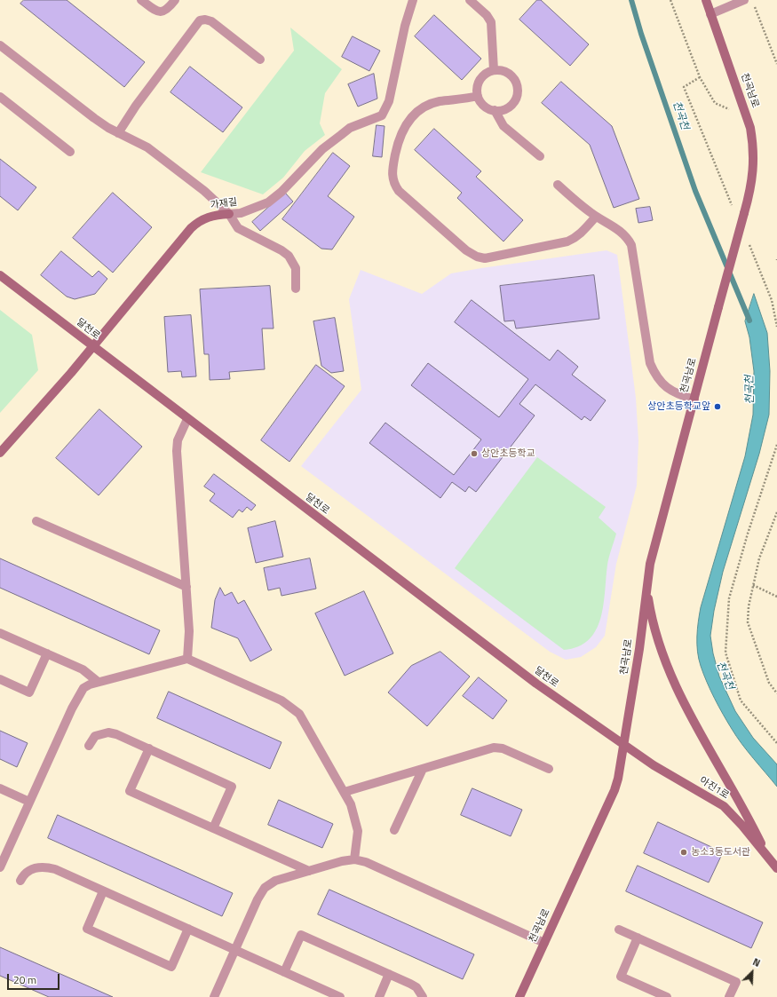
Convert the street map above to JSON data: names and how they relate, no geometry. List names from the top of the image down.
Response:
{
  "streets": {
    "street": [
      "천곡남로",
      "가재길",
      "달천로",
      "아진1로"
    ]
  },
  "crossings": [
    ["천곡남로", "달천로"],
    ["천곡남로", "아진1로"],
    ["가재길", "달천로"],
    ["달천로", "아진1로"]
  ],
  "water": ["천곡천"],
  "places": ["상안초등학교앞", "상안초등학교", "농소3동도서관"],
  "scale_bar": "20 m",
  "north": "top right"
}
